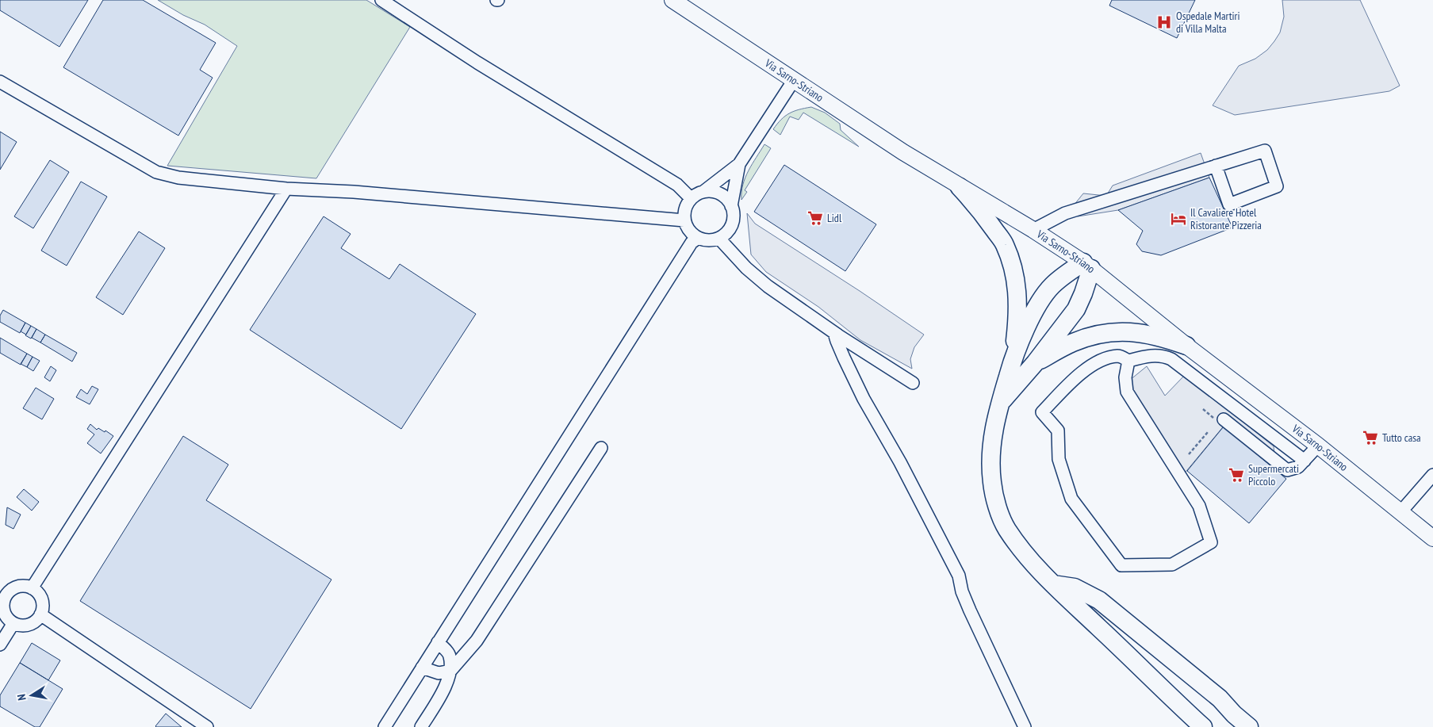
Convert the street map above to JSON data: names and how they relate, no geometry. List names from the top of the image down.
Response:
{
  "streets": {
    "main road": ["Via Sarno-Striano"]
  },
  "places": {
    "hospital": ["Ospedale Martiri di Villa Malta"],
    "supermarket": ["Lidl", "Tutto casa", "Supermercati Piccolo"],
    "hotel": ["Il Cavaliere Hotel Ristorante Pizzeria"]
  },
  "north": "left"
}
